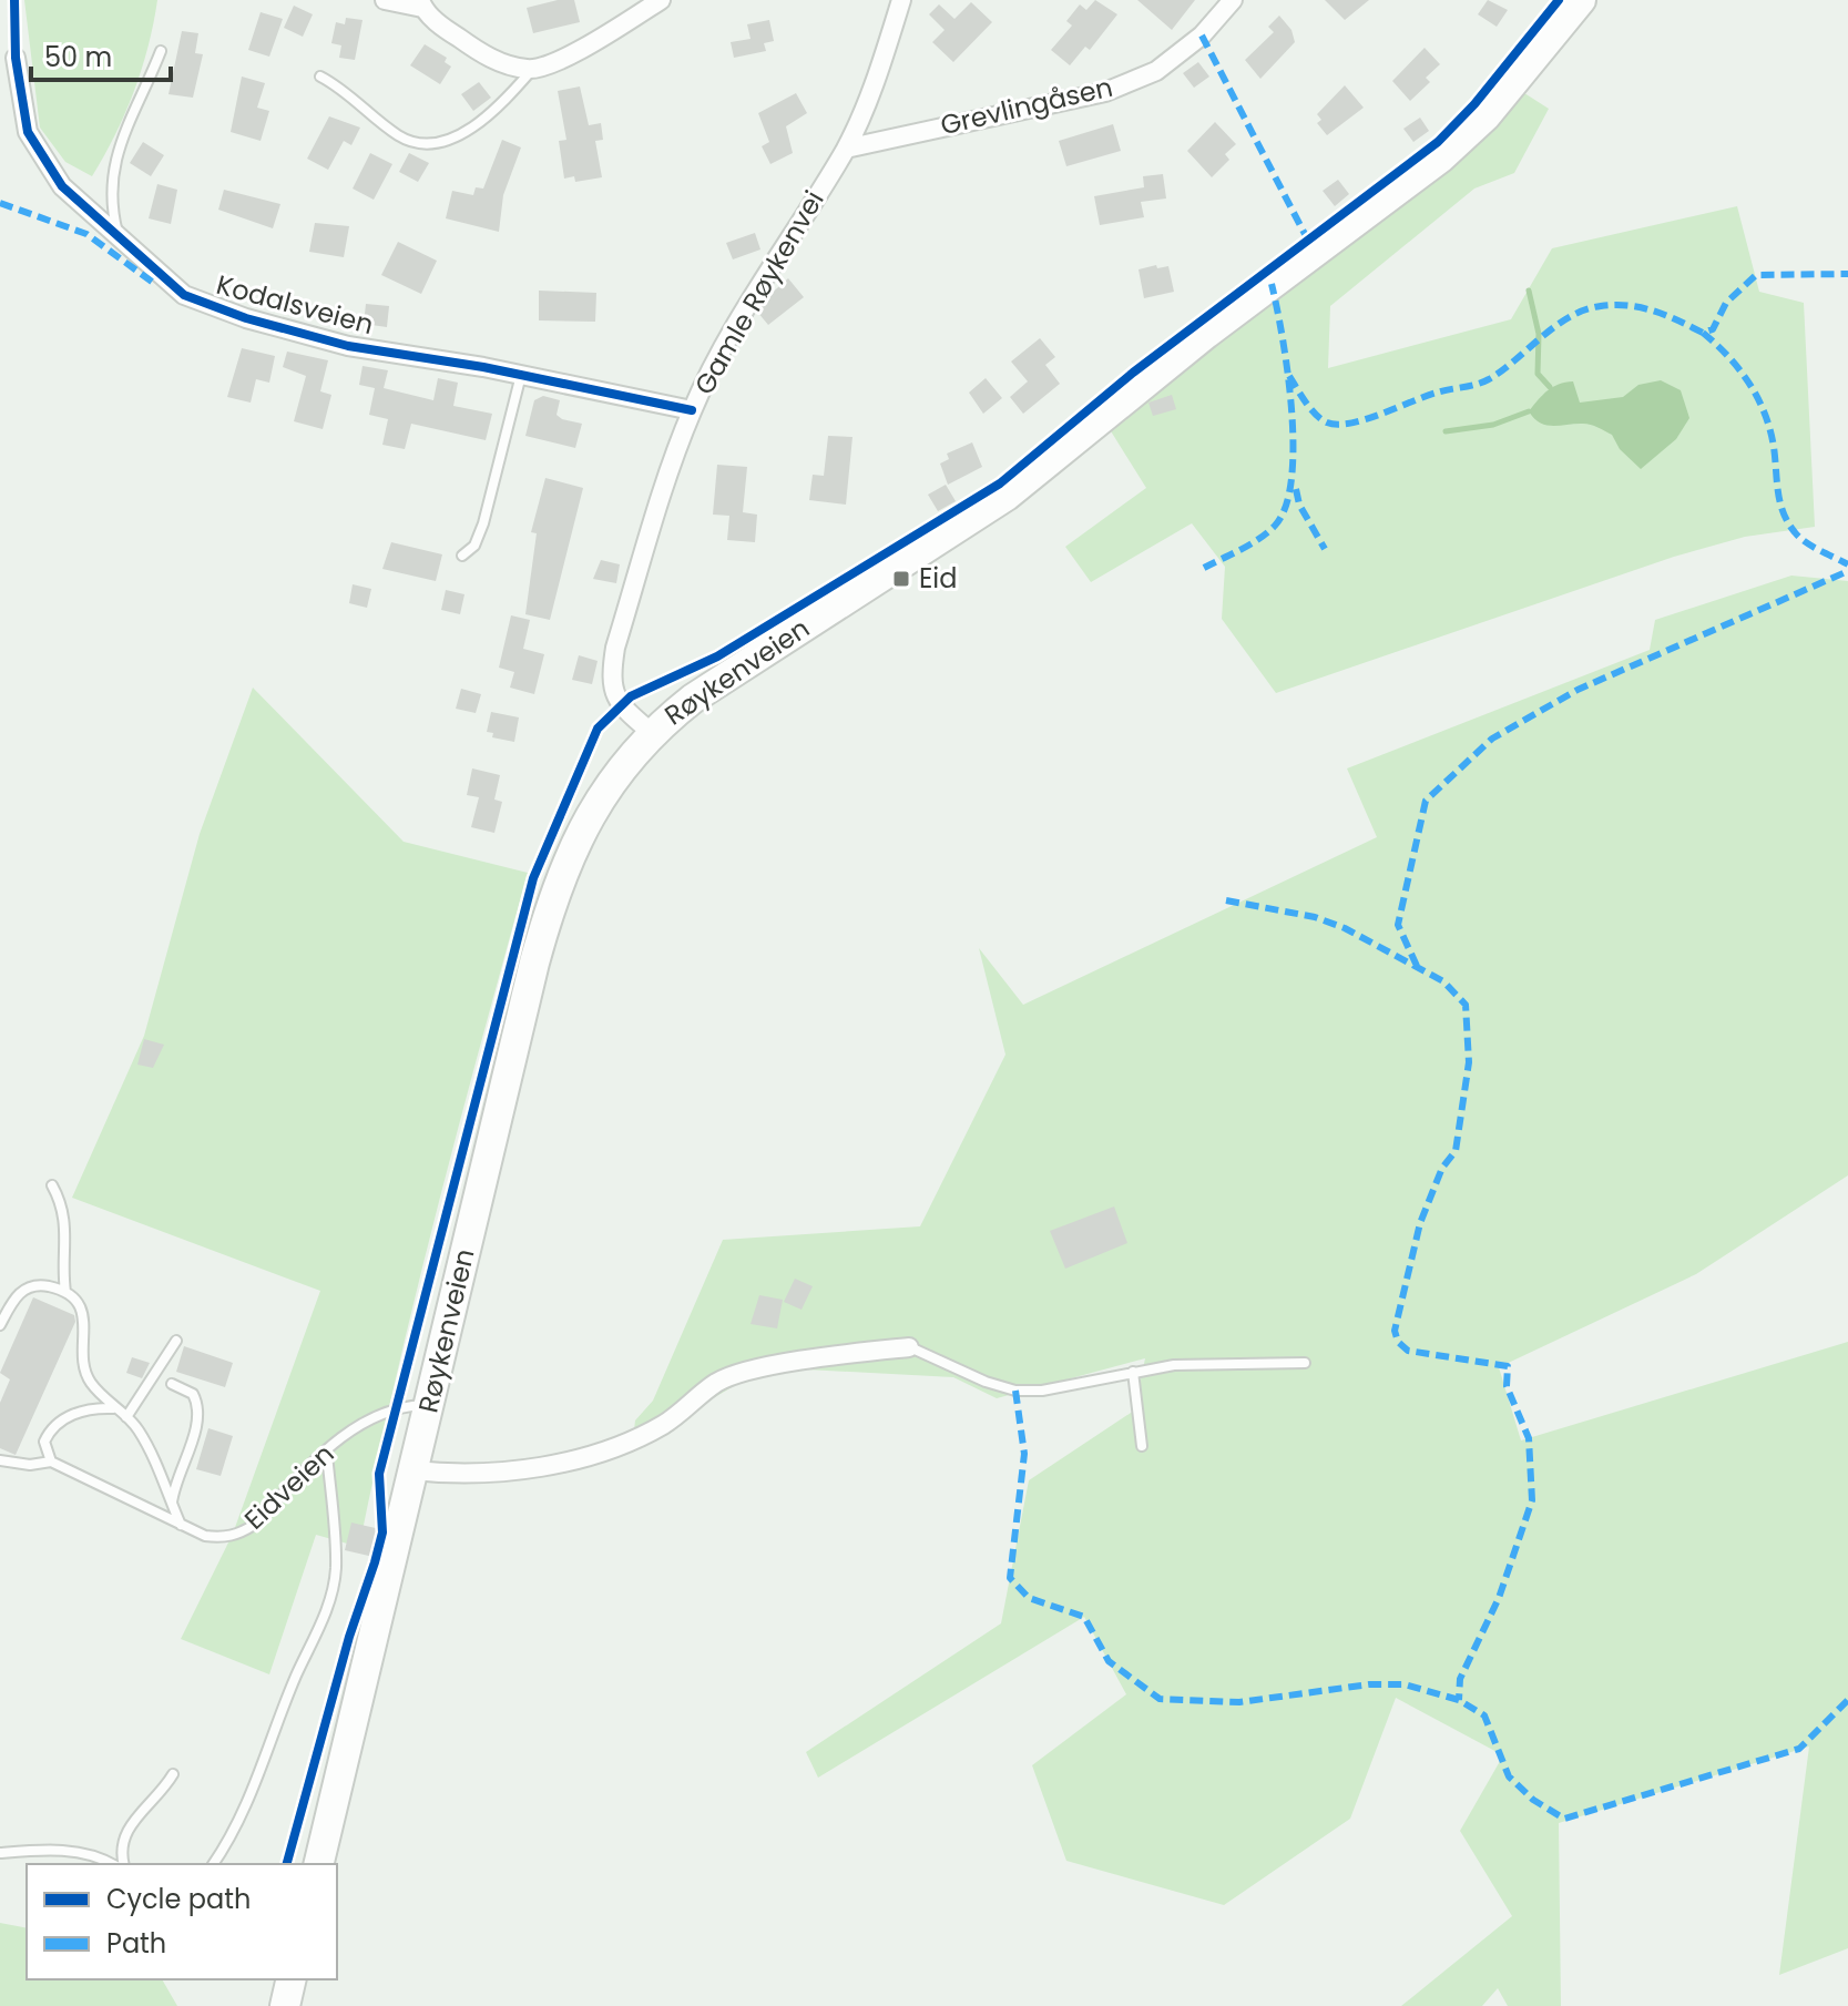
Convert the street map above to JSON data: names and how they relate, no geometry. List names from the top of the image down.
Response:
{
  "streets": {
    "main road": ["Røykenveien"],
    "street": ["Grevlingåsen", "Gamle Røykenvei", "Kodalsveien"],
    "lane": ["Eidveien"]
  },
  "crossings": [
    ["Grevlingåsen", "Gamle Røykenvei"],
    ["Gamle Røykenvei", "Kodalsveien"],
    ["Gamle Røykenvei", "Røykenveien"],
    ["Røykenveien", "Eidveien"]
  ],
  "places": {
    "transit": ["Eid"]
  },
  "legend": ["Cycle path", "Path"],
  "scale_bar": "50 m"
}
